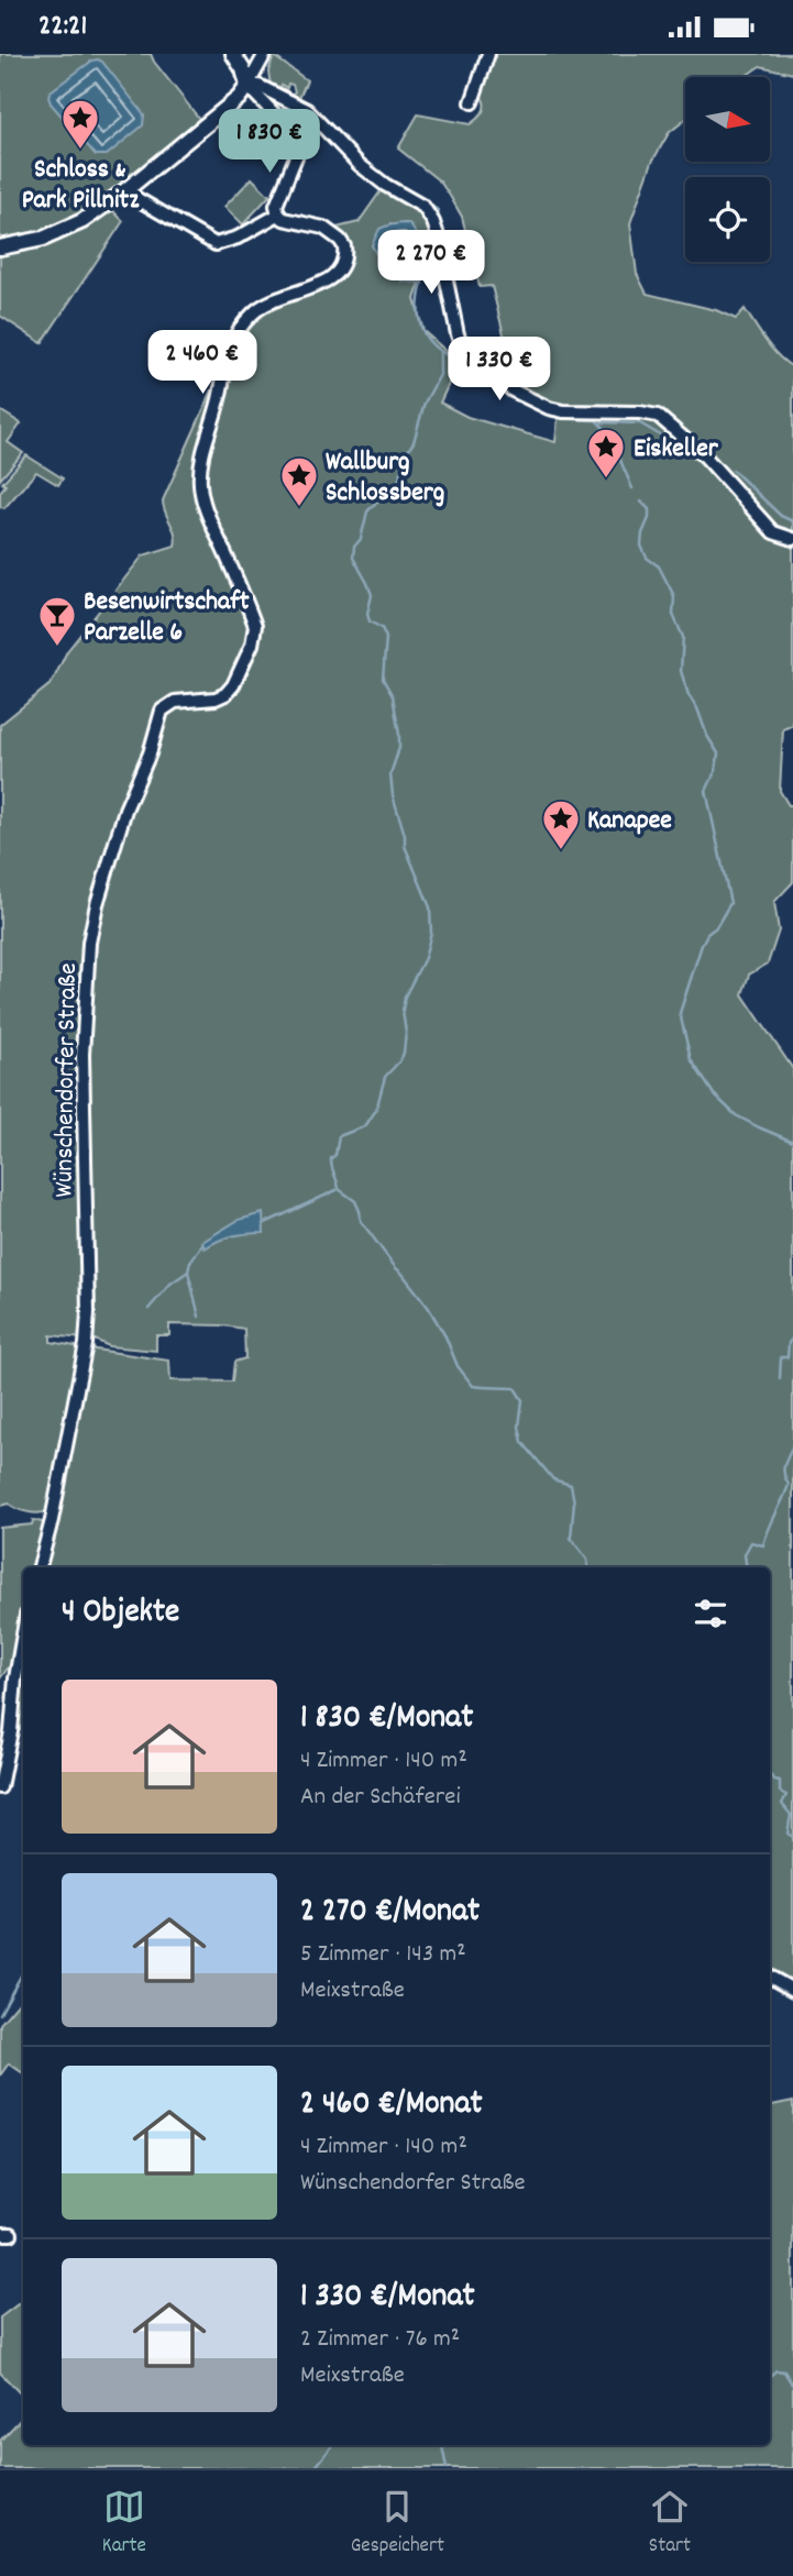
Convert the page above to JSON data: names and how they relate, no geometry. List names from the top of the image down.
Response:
{
  "streets": {
    "street": ["Wünschendorfer Straße"]
  },
  "places": {
    "place": [
      "Schloss & Park Pillnitz",
      "Eiskeller",
      "Wallburg Schlossberg",
      "Kanapee"
    ],
    "bar": ["Besenwirtschaft Parzelle 6"]
  },
  "north": "right",
  "page": {
    "status": "22:21",
    "price": [
      "1 830 €",
      "2 270 €",
      "2 460 €",
      "1 330 €"
    ],
    "heading": "4 Objekte",
    "list": [
      {
        "name": "1 830 €/Monat",
        "note": "4 Zimmer · 140 m² · An der Schäferei"
      },
      {
        "name": "2 270 €/Monat",
        "note": "5 Zimmer · 143 m² · Meixstraße"
      },
      {
        "name": "2 460 €/Monat",
        "note": "4 Zimmer · 140 m² · Wünschendorfer Straße"
      },
      {
        "name": "1 330 €/Monat",
        "note": "2 Zimmer · 76 m² · Meixstraße"
      }
    ],
    "tabs": ["Karte", "Gespeichert", "Start"]
  }
}
